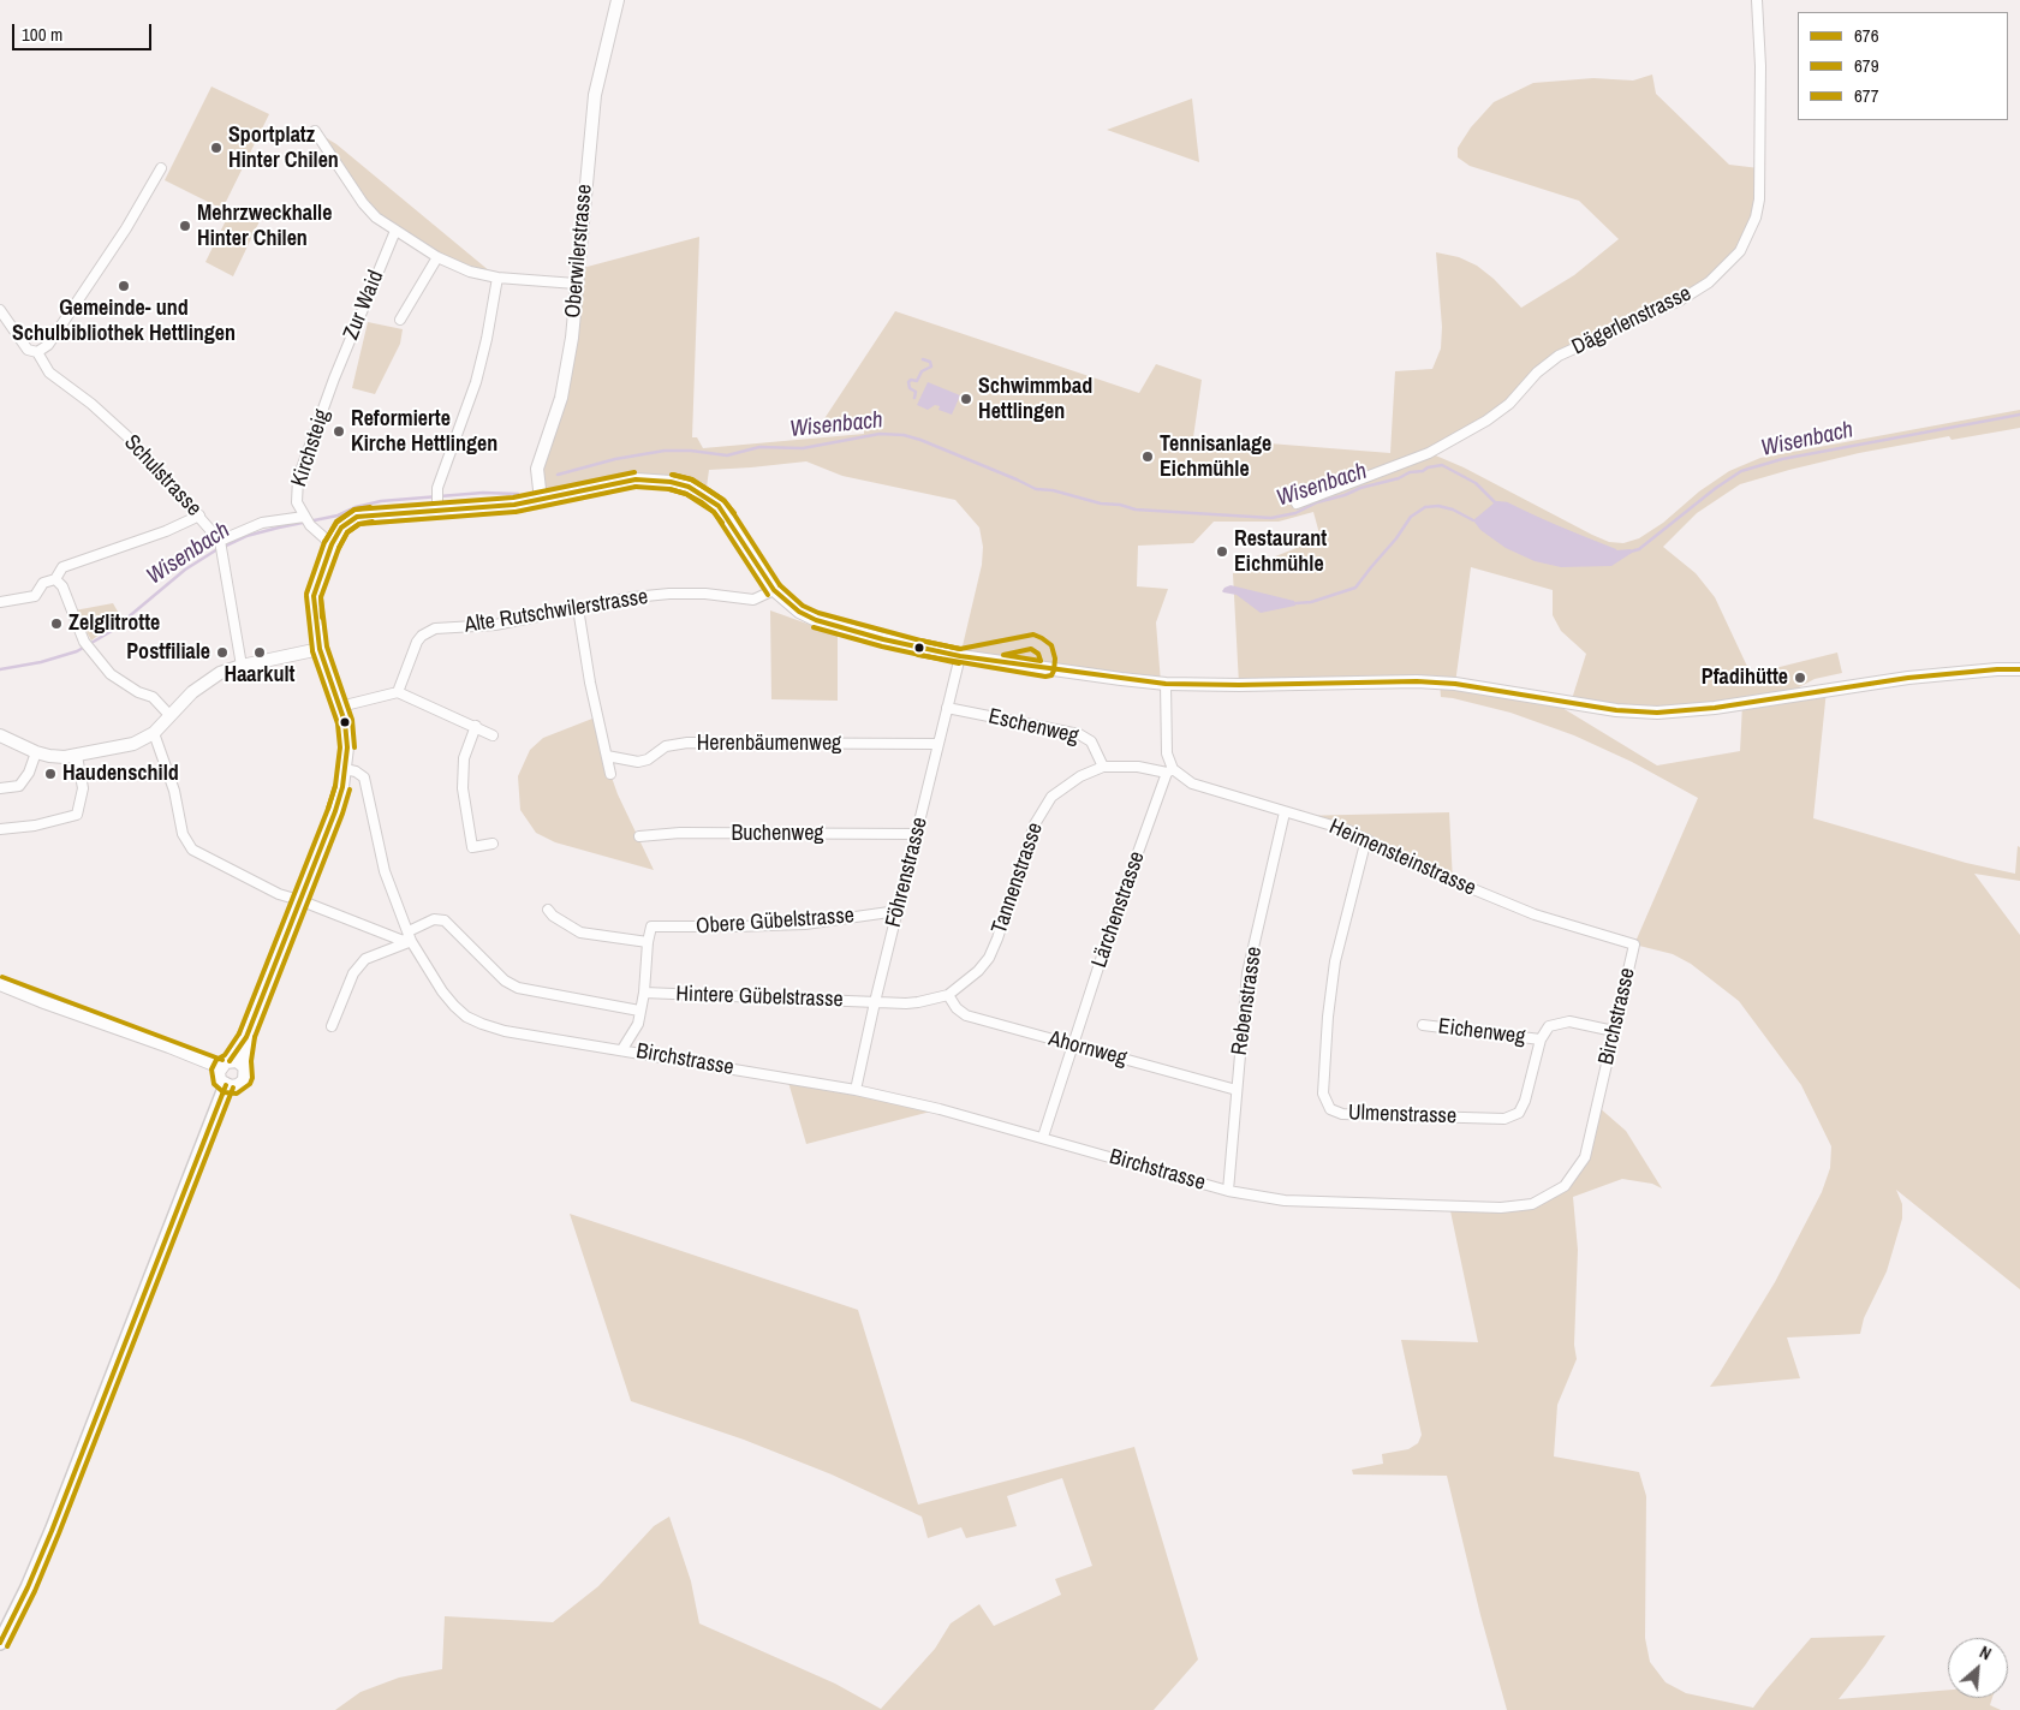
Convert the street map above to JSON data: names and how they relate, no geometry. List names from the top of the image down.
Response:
{
  "streets": {
    "street": [
      "Oberwilerstrasse",
      "Zur Waid",
      "Dägerlenstrasse",
      "Kirchsteig",
      "Schulstrasse",
      "Alte Rutschwilerstrasse",
      "Eschenweg",
      "Herenbäumenweg",
      "Buchenweg",
      "Heimensteinstrasse",
      "Föhrenstrasse",
      "Tannenstrasse",
      "Lärchenstrasse",
      "Obere Gübelstrasse",
      "Hintere Gübelstrasse",
      "Rebenstrasse",
      "Birchstrasse",
      "Eichenweg",
      "Ahornweg",
      "Ulmenstrasse"
    ]
  },
  "crossings": [
    ["Zur Waid", "Kirchsteig"],
    ["Eschenweg", "Föhrenstrasse"],
    ["Eschenweg", "Tannenstrasse"],
    ["Herenbäumenweg", "Föhrenstrasse"],
    ["Buchenweg", "Föhrenstrasse"],
    ["Heimensteinstrasse", "Tannenstrasse"],
    ["Heimensteinstrasse", "Lärchenstrasse"],
    ["Heimensteinstrasse", "Rebenstrasse"],
    ["Heimensteinstrasse", "Birchstrasse"],
    ["Heimensteinstrasse", "Ulmenstrasse"],
    ["Föhrenstrasse", "Tannenstrasse"],
    ["Föhrenstrasse", "Obere Gübelstrasse"],
    ["Föhrenstrasse", "Hintere Gübelstrasse"],
    ["Föhrenstrasse", "Birchstrasse"],
    ["Tannenstrasse", "Lärchenstrasse"],
    ["Tannenstrasse", "Hintere Gübelstrasse"],
    ["Tannenstrasse", "Ahornweg"],
    ["Lärchenstrasse", "Birchstrasse"],
    ["Lärchenstrasse", "Ahornweg"],
    ["Rebenstrasse", "Birchstrasse"],
    ["Rebenstrasse", "Ahornweg"],
    ["Eichenweg", "Ulmenstrasse"]
  ],
  "water": ["Wisenbach"],
  "places": [
    "Sportplatz Hinter Chilen",
    "Mehrzweckhalle Hinter Chilen",
    "Gemeinde- und Schulbibliothek Hettlingen",
    "Schwimmbad Hettlingen",
    "Reformierte Kirche Hettlingen",
    "Tennisanlage Eichmühle",
    "Restaurant Eichmühle",
    "Zelglitrotte",
    "Postfiliale",
    "Haarkult",
    "Pfadihütte",
    "Haudenschild"
  ],
  "lines": ["transit line 677", "transit line 679", "transit line 676"],
  "legend": ["676", "679", "677"],
  "scale_bar": "100 m",
  "north": "top right"
}
